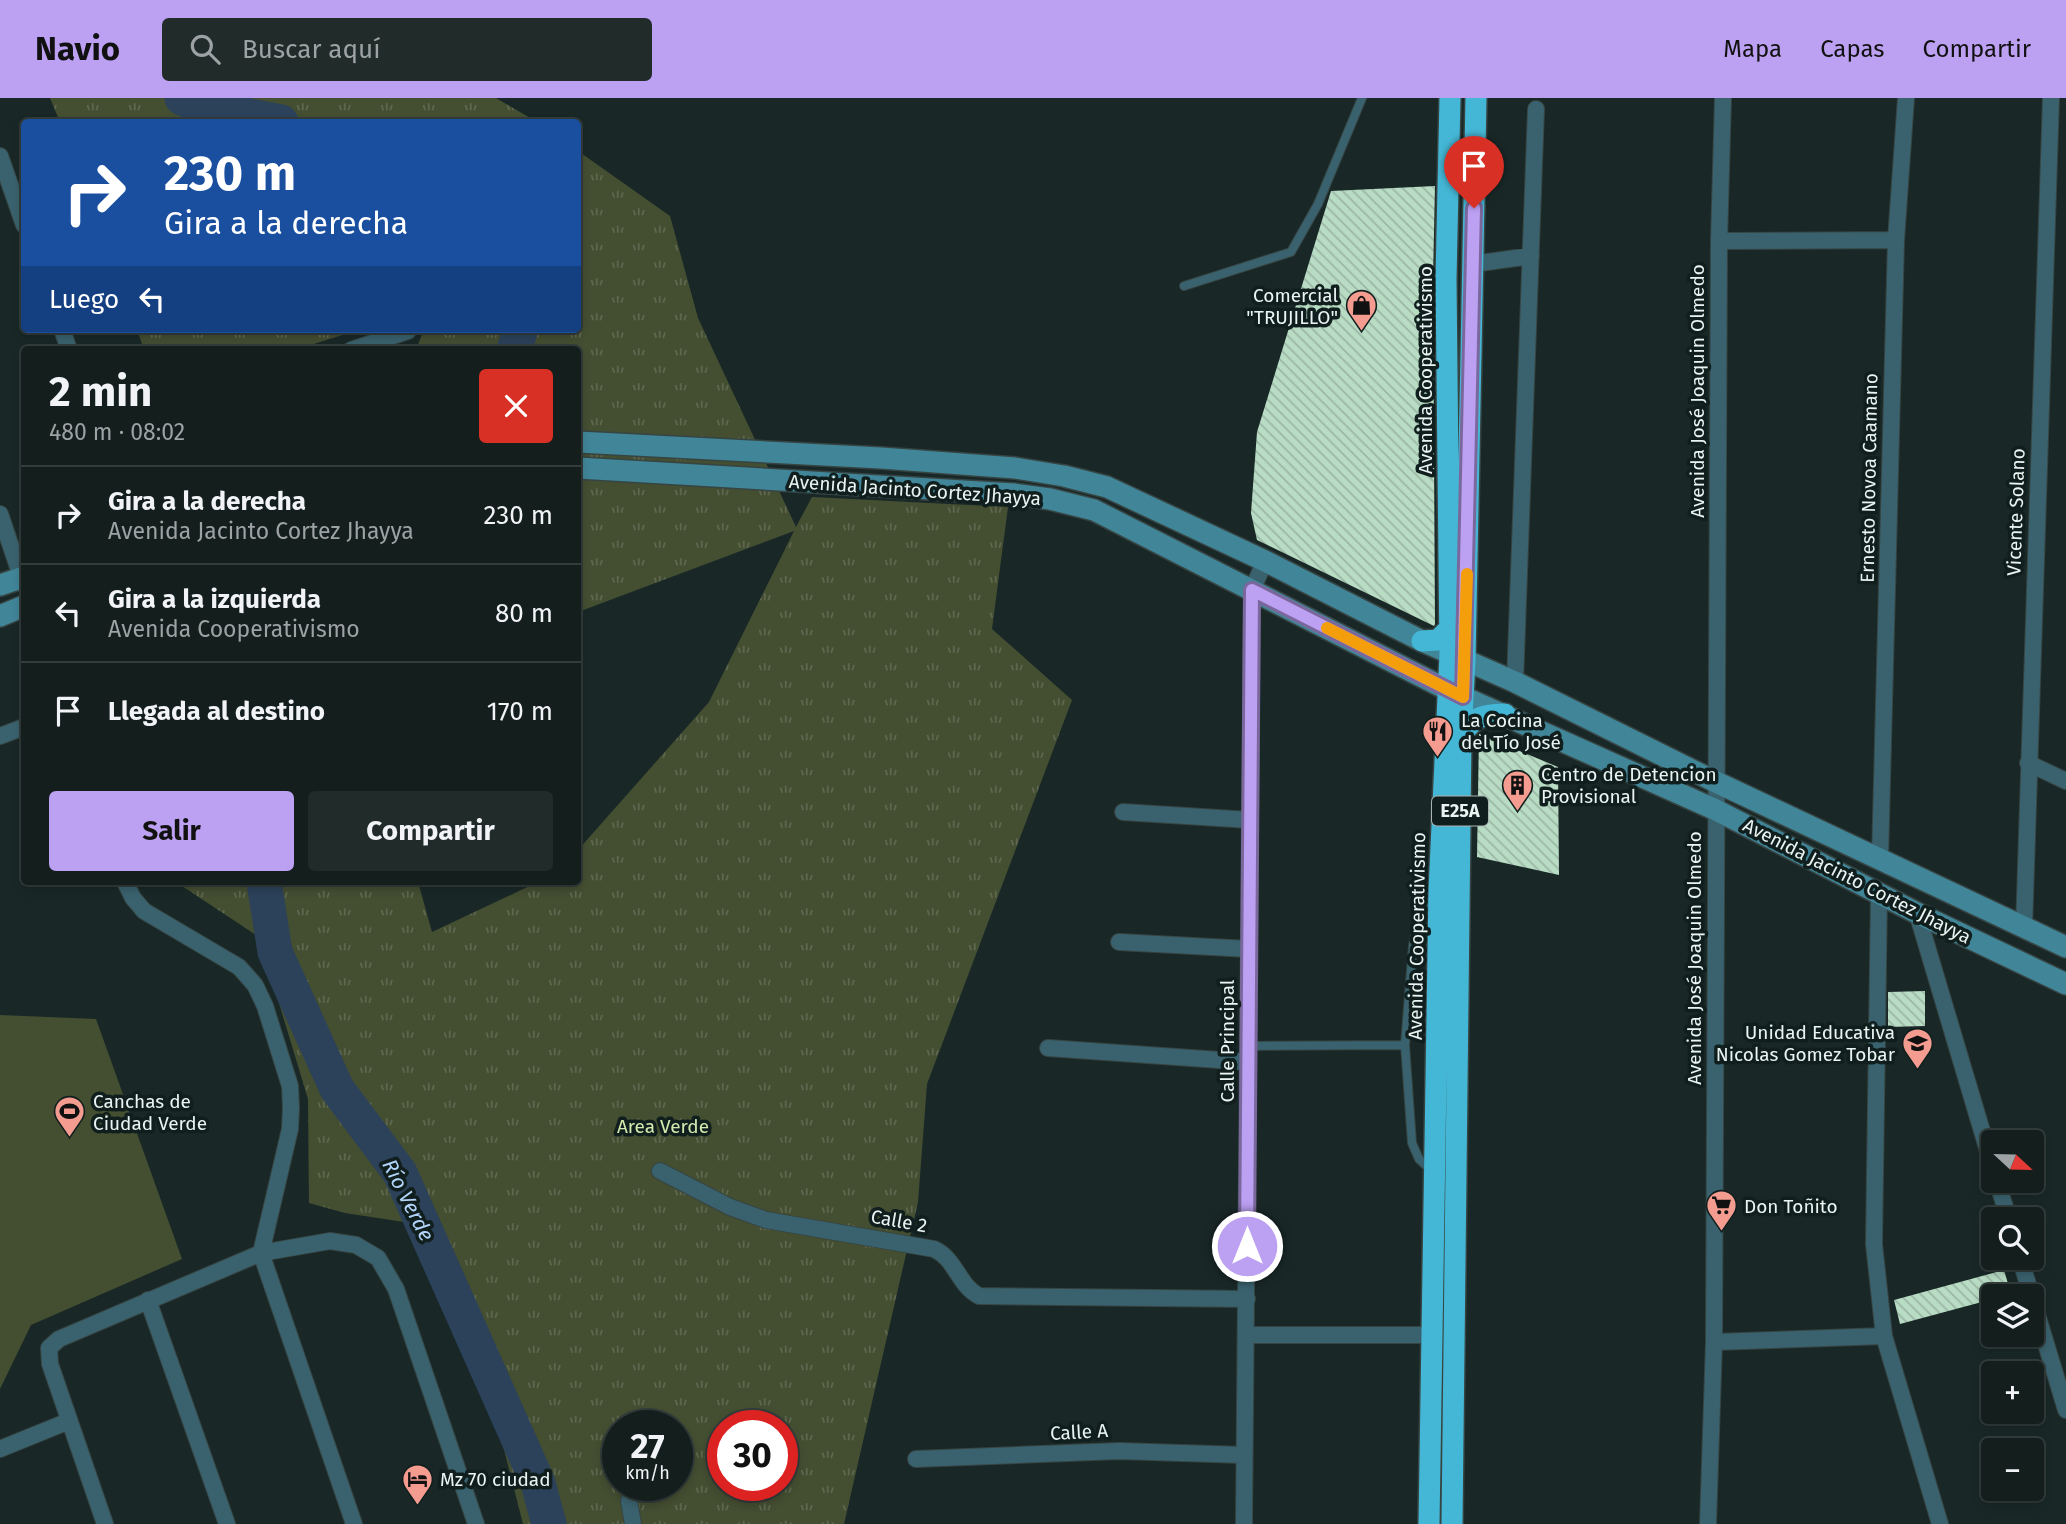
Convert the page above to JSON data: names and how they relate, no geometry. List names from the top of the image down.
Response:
{
  "streets": {
    "highway": ["Avenida Cooperativismo", "E25A"],
    "street": [
      "Avenida José Joaquin Olmedo",
      "Ernesto Novoa Caamano",
      "Avenida Jacinto Cortez Jhayya",
      "Vicente Solano",
      "Calle Principal",
      "Calle 2",
      "Calle A"
    ]
  },
  "crossings": [
    ["Avenida Cooperativismo", "Avenida Jacinto Cortez Jhayya"],
    ["Avenida José Joaquin Olmedo", "Avenida Jacinto Cortez Jhayya"],
    ["Ernesto Novoa Caamano", "Avenida Jacinto Cortez Jhayya"],
    ["Avenida Jacinto Cortez Jhayya", "Vicente Solano"],
    ["Avenida Jacinto Cortez Jhayya", "Calle Principal"],
    ["Calle Principal", "Calle 2"],
    ["Calle Principal", "Calle A"]
  ],
  "water": ["Río Verde"],
  "parks": ["Area Verde"],
  "places": {
    "shop": ["Comercial \"TRUJILLO\""],
    "restaurant": ["La Cocina del Tío José"],
    "building": ["Centro de Detencion Provisional"],
    "school or university": ["Unidad Educativa Nicolas Gomez Tobar"],
    "sports": ["Canchas de Ciudad Verde"],
    "supermarket": ["Don Toñito"],
    "hotel": ["Mz 70 ciudad"]
  },
  "north": "right",
  "page": {
    "header": "Navio",
    "search": "Buscar aquí",
    "nav": ["Mapa", "Capas", "Compartir"],
    "turn": ["230 m", "Gira a la derecha"],
    "then": "Luego",
    "heading": ["2 min", "480 m · 08:02"],
    "list": [
      {
        "name": "Gira a la derecha",
        "note": "Avenida Jacinto Cortez Jhayya",
        "value": "230 m"
      },
      {
        "name": "Gira a la izquierda",
        "note": "Avenida Cooperativismo",
        "value": "80 m"
      },
      {
        "name": "Llegada al destino",
        "value": "170 m"
      }
    ],
    "buttons": ["Salir", "Compartir"],
    "map_buttons": ["+", "−"],
    "speed": "27 km/h",
    "limit": "30"
  }
}
